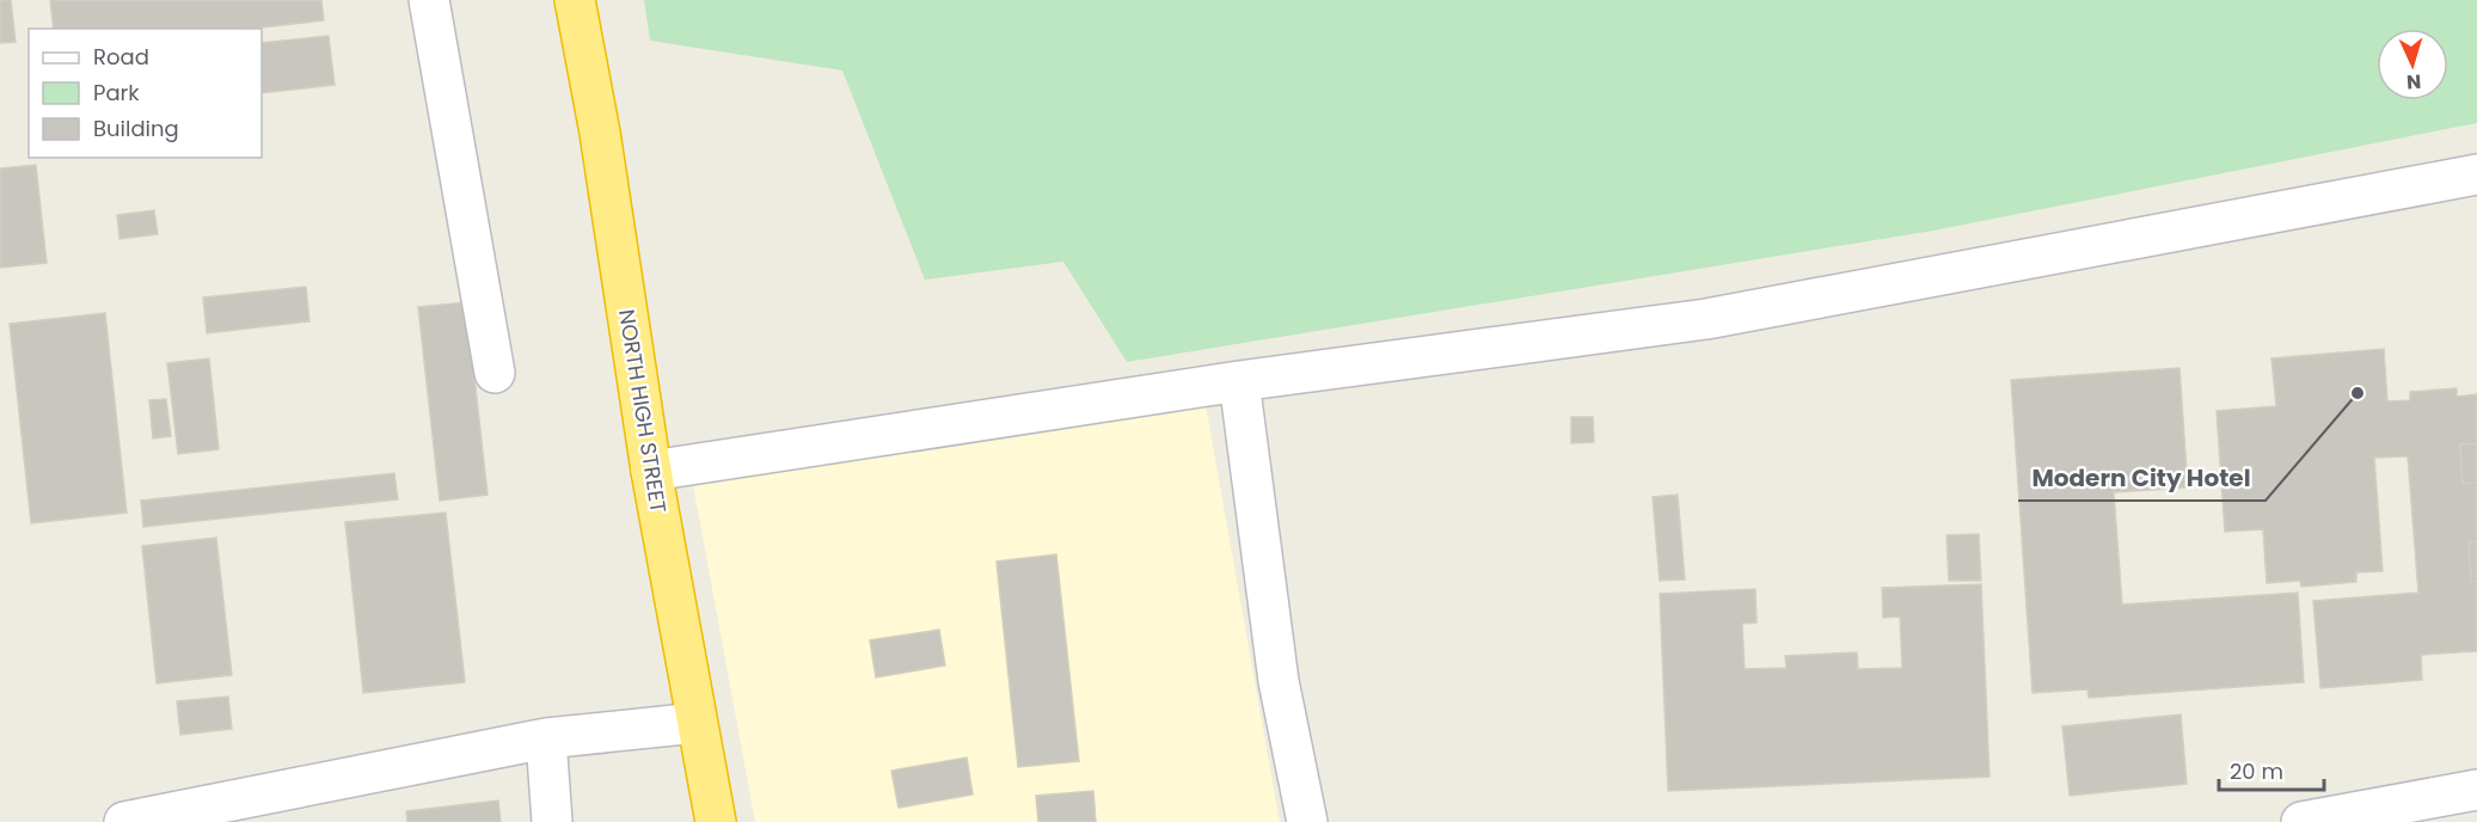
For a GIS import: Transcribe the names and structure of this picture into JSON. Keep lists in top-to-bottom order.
{
  "streets": {
    "highway": ["NORTH HIGH STREET"]
  },
  "places": ["Modern City Hotel"],
  "legend": ["Road", "Park", "Building"],
  "scale_bar": "20 m",
  "north": "bottom"
}
